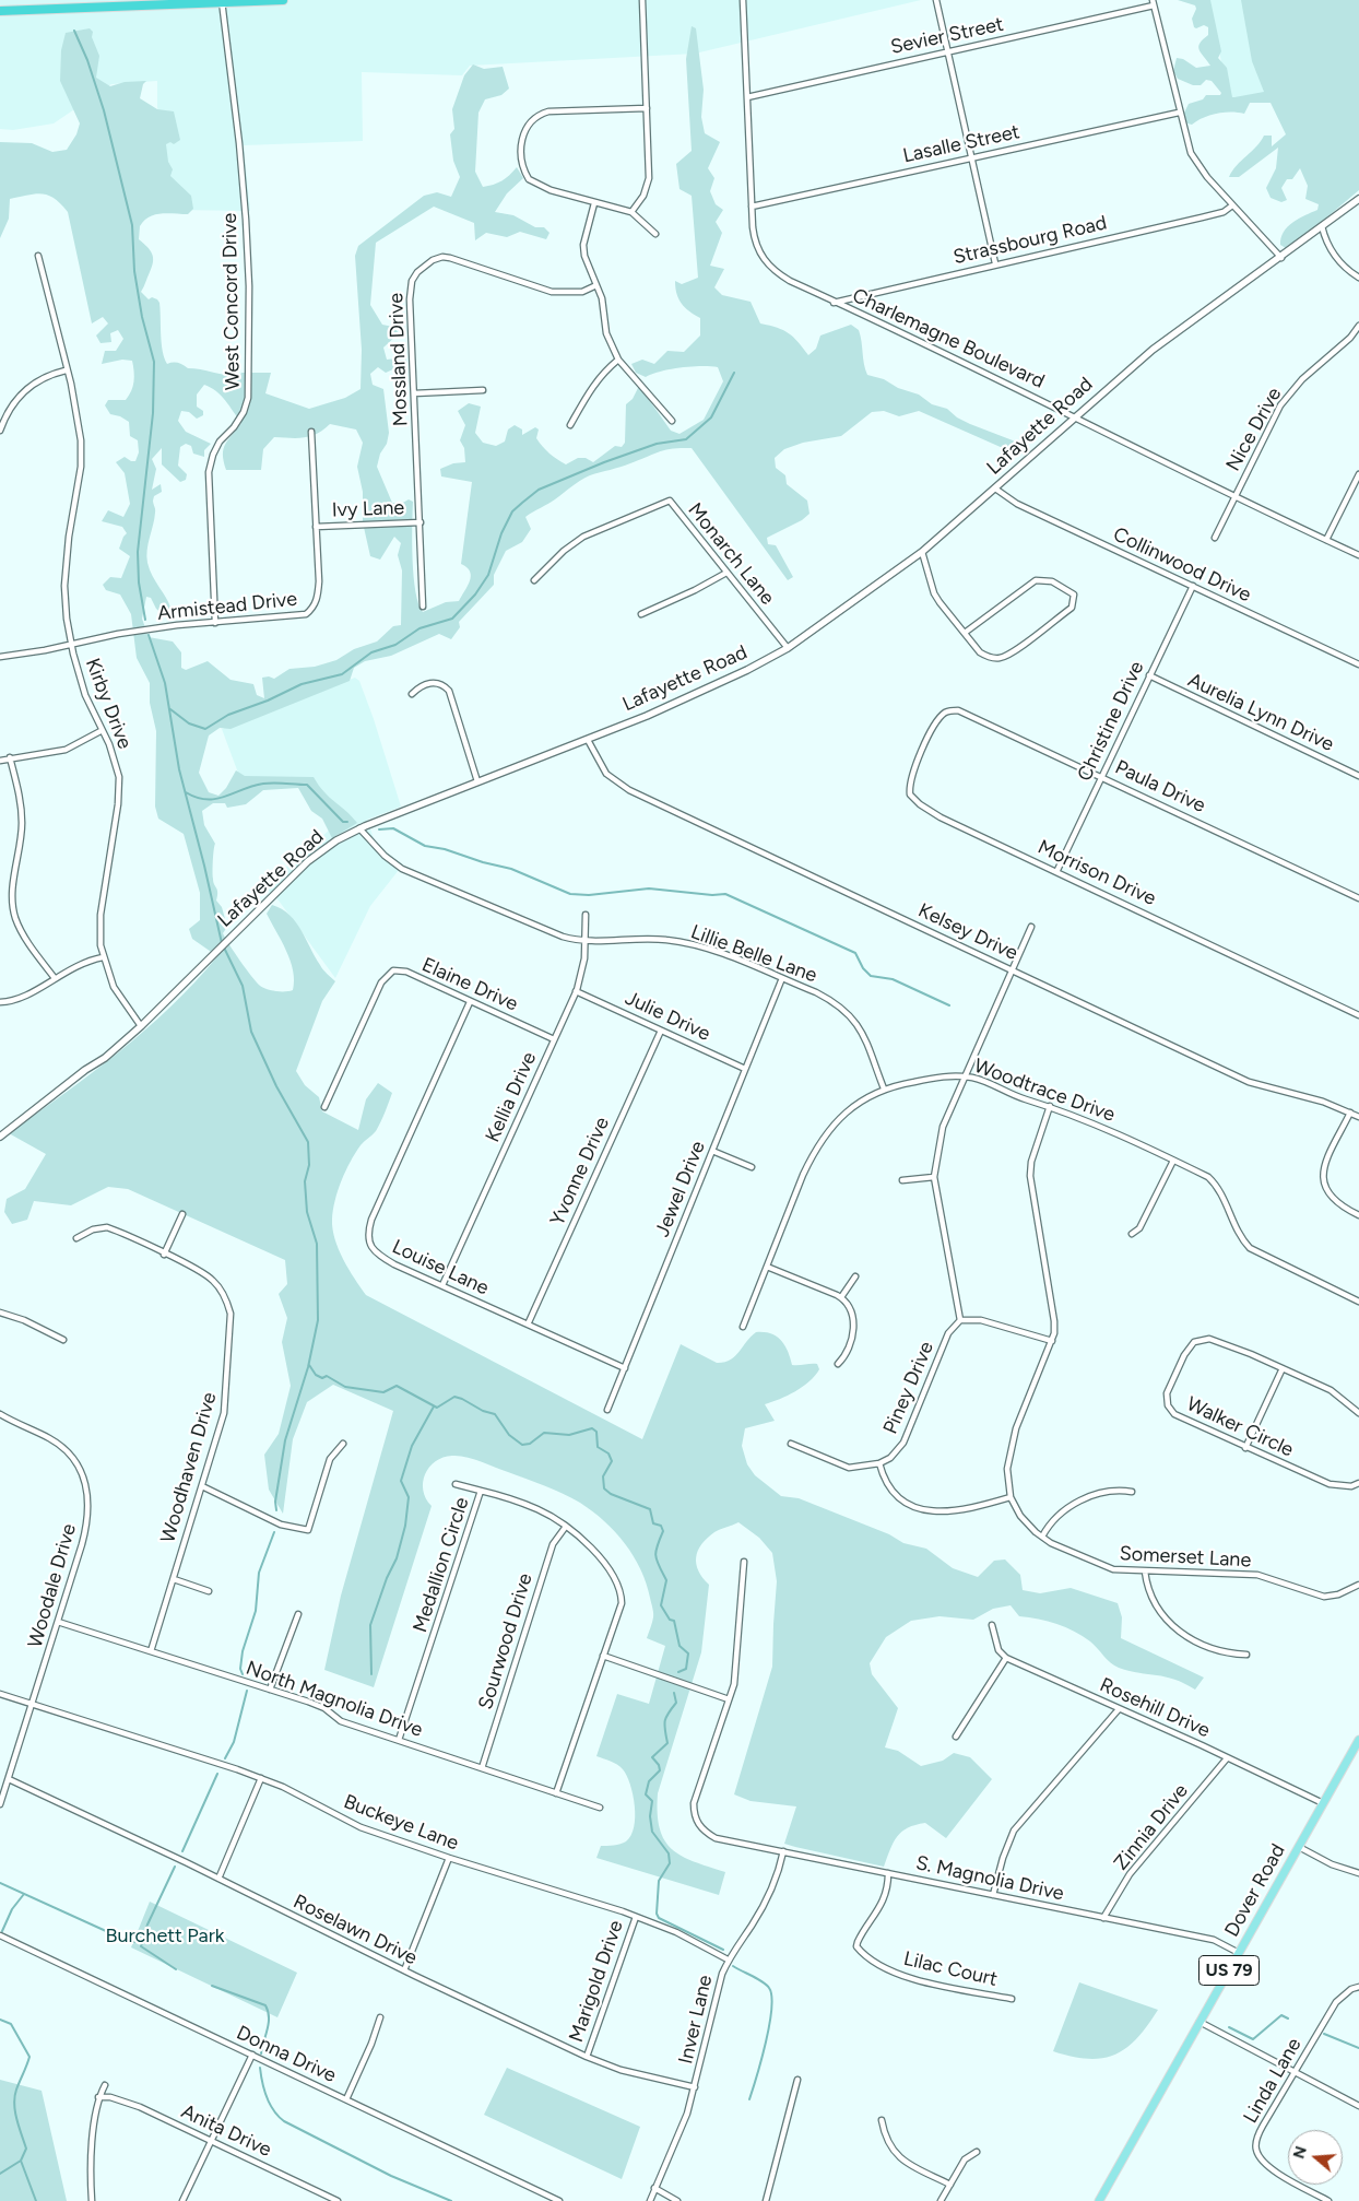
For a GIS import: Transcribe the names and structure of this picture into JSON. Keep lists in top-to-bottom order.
{
  "streets": {
    "main road": ["Lafayette Road", "Dover Road", "US 79"],
    "street": [
      "Sevier Street",
      "Lasalle Street",
      "Strassbourg Road",
      "West Concord Drive",
      "Charlemagne Boulevard",
      "Mossland Drive",
      "Nice Drive",
      "Ivy Lane",
      "Monarch Lane",
      "Collinwood Drive",
      "Armistead Drive",
      "Kirby Drive",
      "Aurelia Lynn Drive",
      "Christine Drive",
      "Paula Drive",
      "Morrison Drive",
      "Kelsey Drive",
      "Lillie Belle Lane",
      "Elaine Drive",
      "Julie Drive",
      "Woodtrace Drive",
      "Kellia Drive",
      "Yvonne Drive",
      "Jewel Drive",
      "Louise Lane",
      "Piney Drive",
      "Walker Circle",
      "Woodhaven Drive",
      "Somerset Lane",
      "Medallion Circle",
      "Woodale Drive",
      "Sourwood Drive",
      "North Magnolia Drive",
      "Rosehill Drive",
      "Buckeye Lane",
      "Zinnia Drive",
      "S. Magnolia Drive",
      "Roselawn Drive",
      "Lilac Court",
      "Marigold Drive",
      "Inver Lane",
      "Donna Drive",
      "Linda Lane",
      "Anita Drive"
    ]
  },
  "crossings": [
    ["Sevier Street", "Charlemagne Boulevard"],
    ["Lasalle Street", "Charlemagne Boulevard"],
    ["Strassbourg Road", "Charlemagne Boulevard"],
    ["West Concord Drive", "Armistead Drive"],
    ["Charlemagne Boulevard", "Lafayette Road"],
    ["Charlemagne Boulevard", "Nice Drive"],
    ["Mossland Drive", "Ivy Lane"],
    ["Lafayette Road", "Monarch Lane"],
    ["Lafayette Road", "Collinwood Drive"],
    ["Lafayette Road", "Kirby Drive"],
    ["Lafayette Road", "Kelsey Drive"],
    ["Lafayette Road", "Lillie Belle Lane"],
    ["Ivy Lane", "Armistead Drive"],
    ["Collinwood Drive", "Christine Drive"],
    ["Armistead Drive", "Kirby Drive"],
    ["Aurelia Lynn Drive", "Christine Drive"],
    ["Christine Drive", "Paula Drive"],
    ["Christine Drive", "Morrison Drive"],
    ["Paula Drive", "Morrison Drive"],
    ["Lillie Belle Lane", "Woodtrace Drive"],
    ["Lillie Belle Lane", "Kellia Drive"],
    ["Lillie Belle Lane", "Jewel Drive"],
    ["Elaine Drive", "Kellia Drive"],
    ["Elaine Drive", "Louise Lane"],
    ["Julie Drive", "Kellia Drive"],
    ["Julie Drive", "Yvonne Drive"],
    ["Julie Drive", "Jewel Drive"],
    ["Woodtrace Drive", "Somerset Lane"],
    ["Kellia Drive", "Louise Lane"],
    ["Yvonne Drive", "Louise Lane"],
    ["Jewel Drive", "Louise Lane"],
    ["Woodhaven Drive", "North Magnolia Drive"],
    ["Medallion Circle", "Sourwood Drive"],
    ["Medallion Circle", "North Magnolia Drive"],
    ["Woodale Drive", "North Magnolia Drive"],
    ["Woodale Drive", "Buckeye Lane"],
    ["Woodale Drive", "Roselawn Drive"],
    ["Sourwood Drive", "North Magnolia Drive"],
    ["Rosehill Drive", "Zinnia Drive"],
    ["Rosehill Drive", "Dover Road"],
    ["Buckeye Lane", "Marigold Drive"],
    ["Buckeye Lane", "Inver Lane"],
    ["Zinnia Drive", "S. Magnolia Drive"],
    ["S. Magnolia Drive", "Dover Road"],
    ["S. Magnolia Drive", "Lilac Court"],
    ["S. Magnolia Drive", "Inver Lane"],
    ["Roselawn Drive", "Marigold Drive"],
    ["Roselawn Drive", "Inver Lane"]
  ],
  "parks": ["Burchett Park"],
  "north": "left"
}
